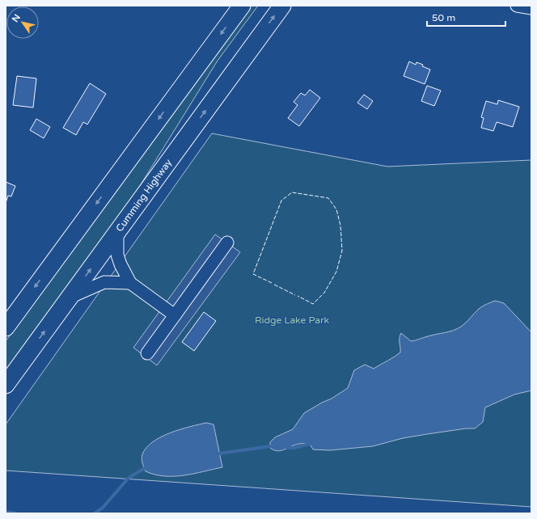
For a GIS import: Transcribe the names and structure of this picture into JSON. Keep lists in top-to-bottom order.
{
  "streets": {
    "highway": ["Cumming Highway"]
  },
  "parks": ["Ridge Lake Park"],
  "scale_bar": "50 m",
  "north": "top left"
}
